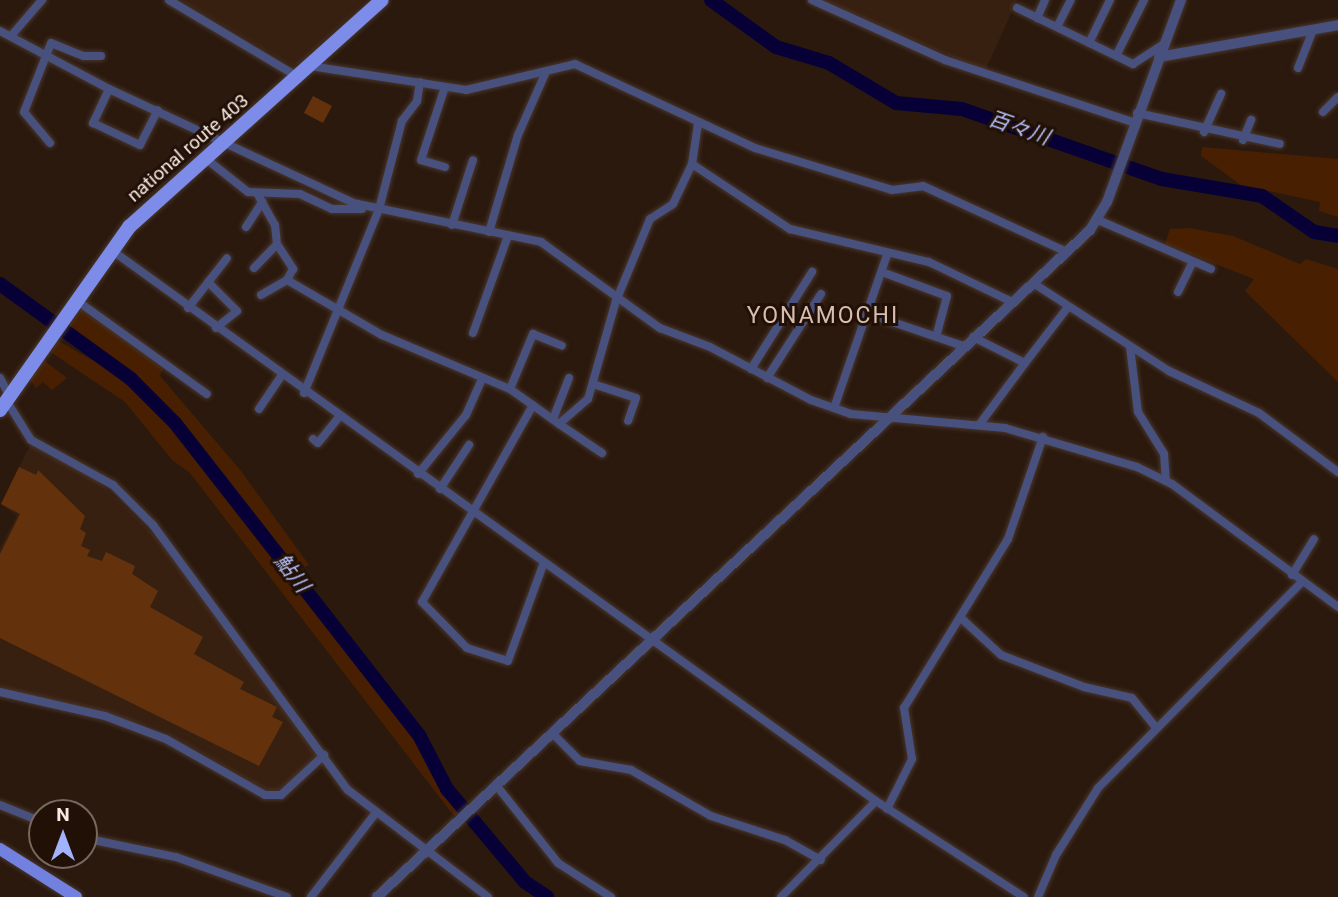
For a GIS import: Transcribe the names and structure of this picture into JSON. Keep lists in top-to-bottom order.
{
  "streets": {
    "highway": ["national route 403"]
  },
  "districts": ["YONAMOCHI"],
  "water": ["百々川", "鮎川"],
  "north": "top"
}
